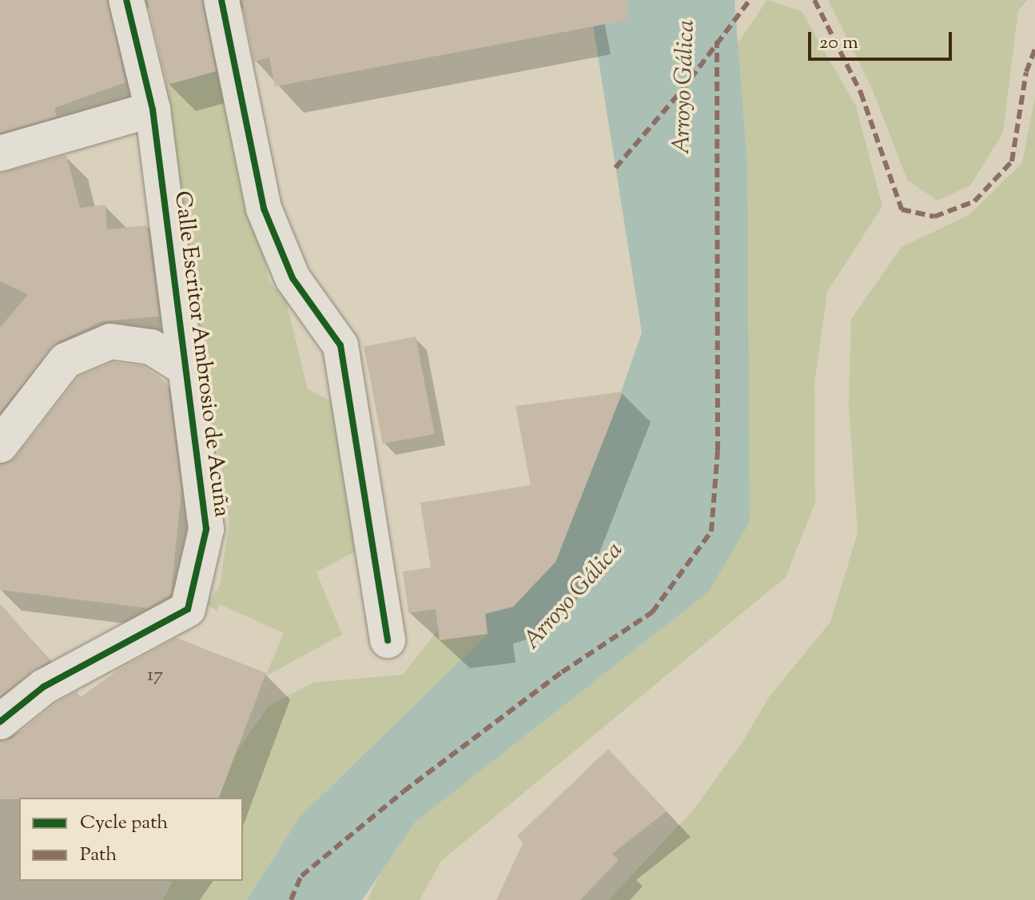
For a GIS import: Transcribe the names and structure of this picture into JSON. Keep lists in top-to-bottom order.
{
  "streets": {
    "street": ["Calle Escritor Ambrosio de Acuña"]
  },
  "water": ["Arroyo Gálica"],
  "house_numbers": ["17"],
  "legend": ["Cycle path", "Path"],
  "scale_bar": "20 m"
}
